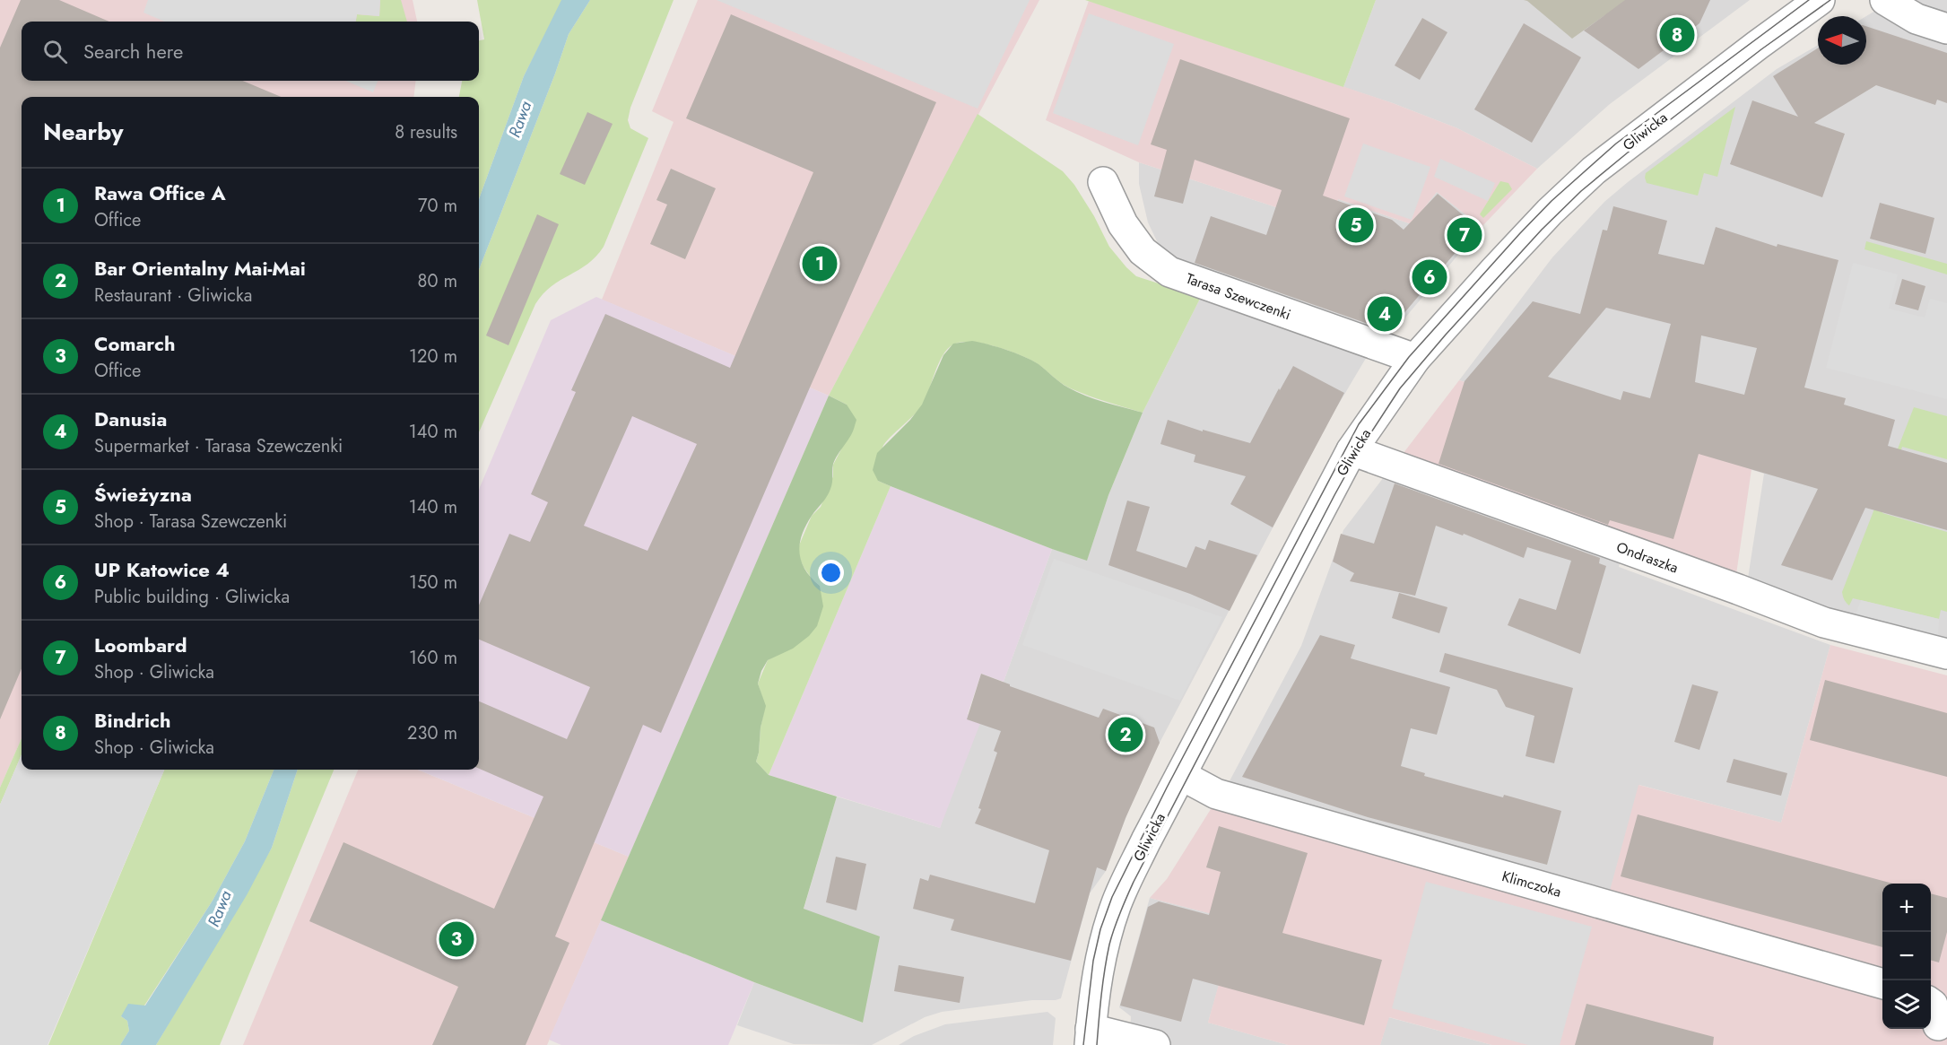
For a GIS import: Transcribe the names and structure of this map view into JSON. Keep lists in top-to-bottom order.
{
  "streets": {
    "street": [
      "Gliwicka",
      "Tarasa Szewczenki",
      "Ondraszka",
      "Klimczoka"
    ]
  },
  "crossings": [
    ["Gliwicka", "Tarasa Szewczenki"],
    ["Gliwicka", "Ondraszka"],
    ["Gliwicka", "Klimczoka"]
  ],
  "water": ["Rawa"],
  "north": "left",
  "page": {
    "pins": [
      "8",
      "5",
      "7",
      "1",
      "6",
      "4",
      "2",
      "3"
    ],
    "search": "Search here",
    "heading": ["Nearby", "8 results"],
    "list": [
      {
        "mark": "1",
        "name": "Rawa Office A",
        "note": "Office",
        "value": "70 m"
      },
      {
        "mark": "2",
        "name": "Bar Orientalny Mai-Mai",
        "note": "Restaurant · Gliwicka",
        "value": "80 m"
      },
      {
        "mark": "3",
        "name": "Comarch",
        "note": "Office",
        "value": "120 m"
      },
      {
        "mark": "4",
        "name": "Danusia",
        "note": "Supermarket · Tarasa Szewczenki",
        "value": "140 m"
      },
      {
        "mark": "5",
        "name": "Świeżyzna",
        "note": "Shop · Tarasa Szewczenki",
        "value": "140 m"
      },
      {
        "mark": "6",
        "name": "UP Katowice 4",
        "note": "Public building · Gliwicka",
        "value": "150 m"
      },
      {
        "mark": "7",
        "name": "Loombard",
        "note": "Shop · Gliwicka",
        "value": "160 m"
      },
      {
        "mark": "8",
        "name": "Bindrich",
        "note": "Shop · Gliwicka",
        "value": "230 m"
      }
    ],
    "map_buttons": ["+", "−"]
  }
}
